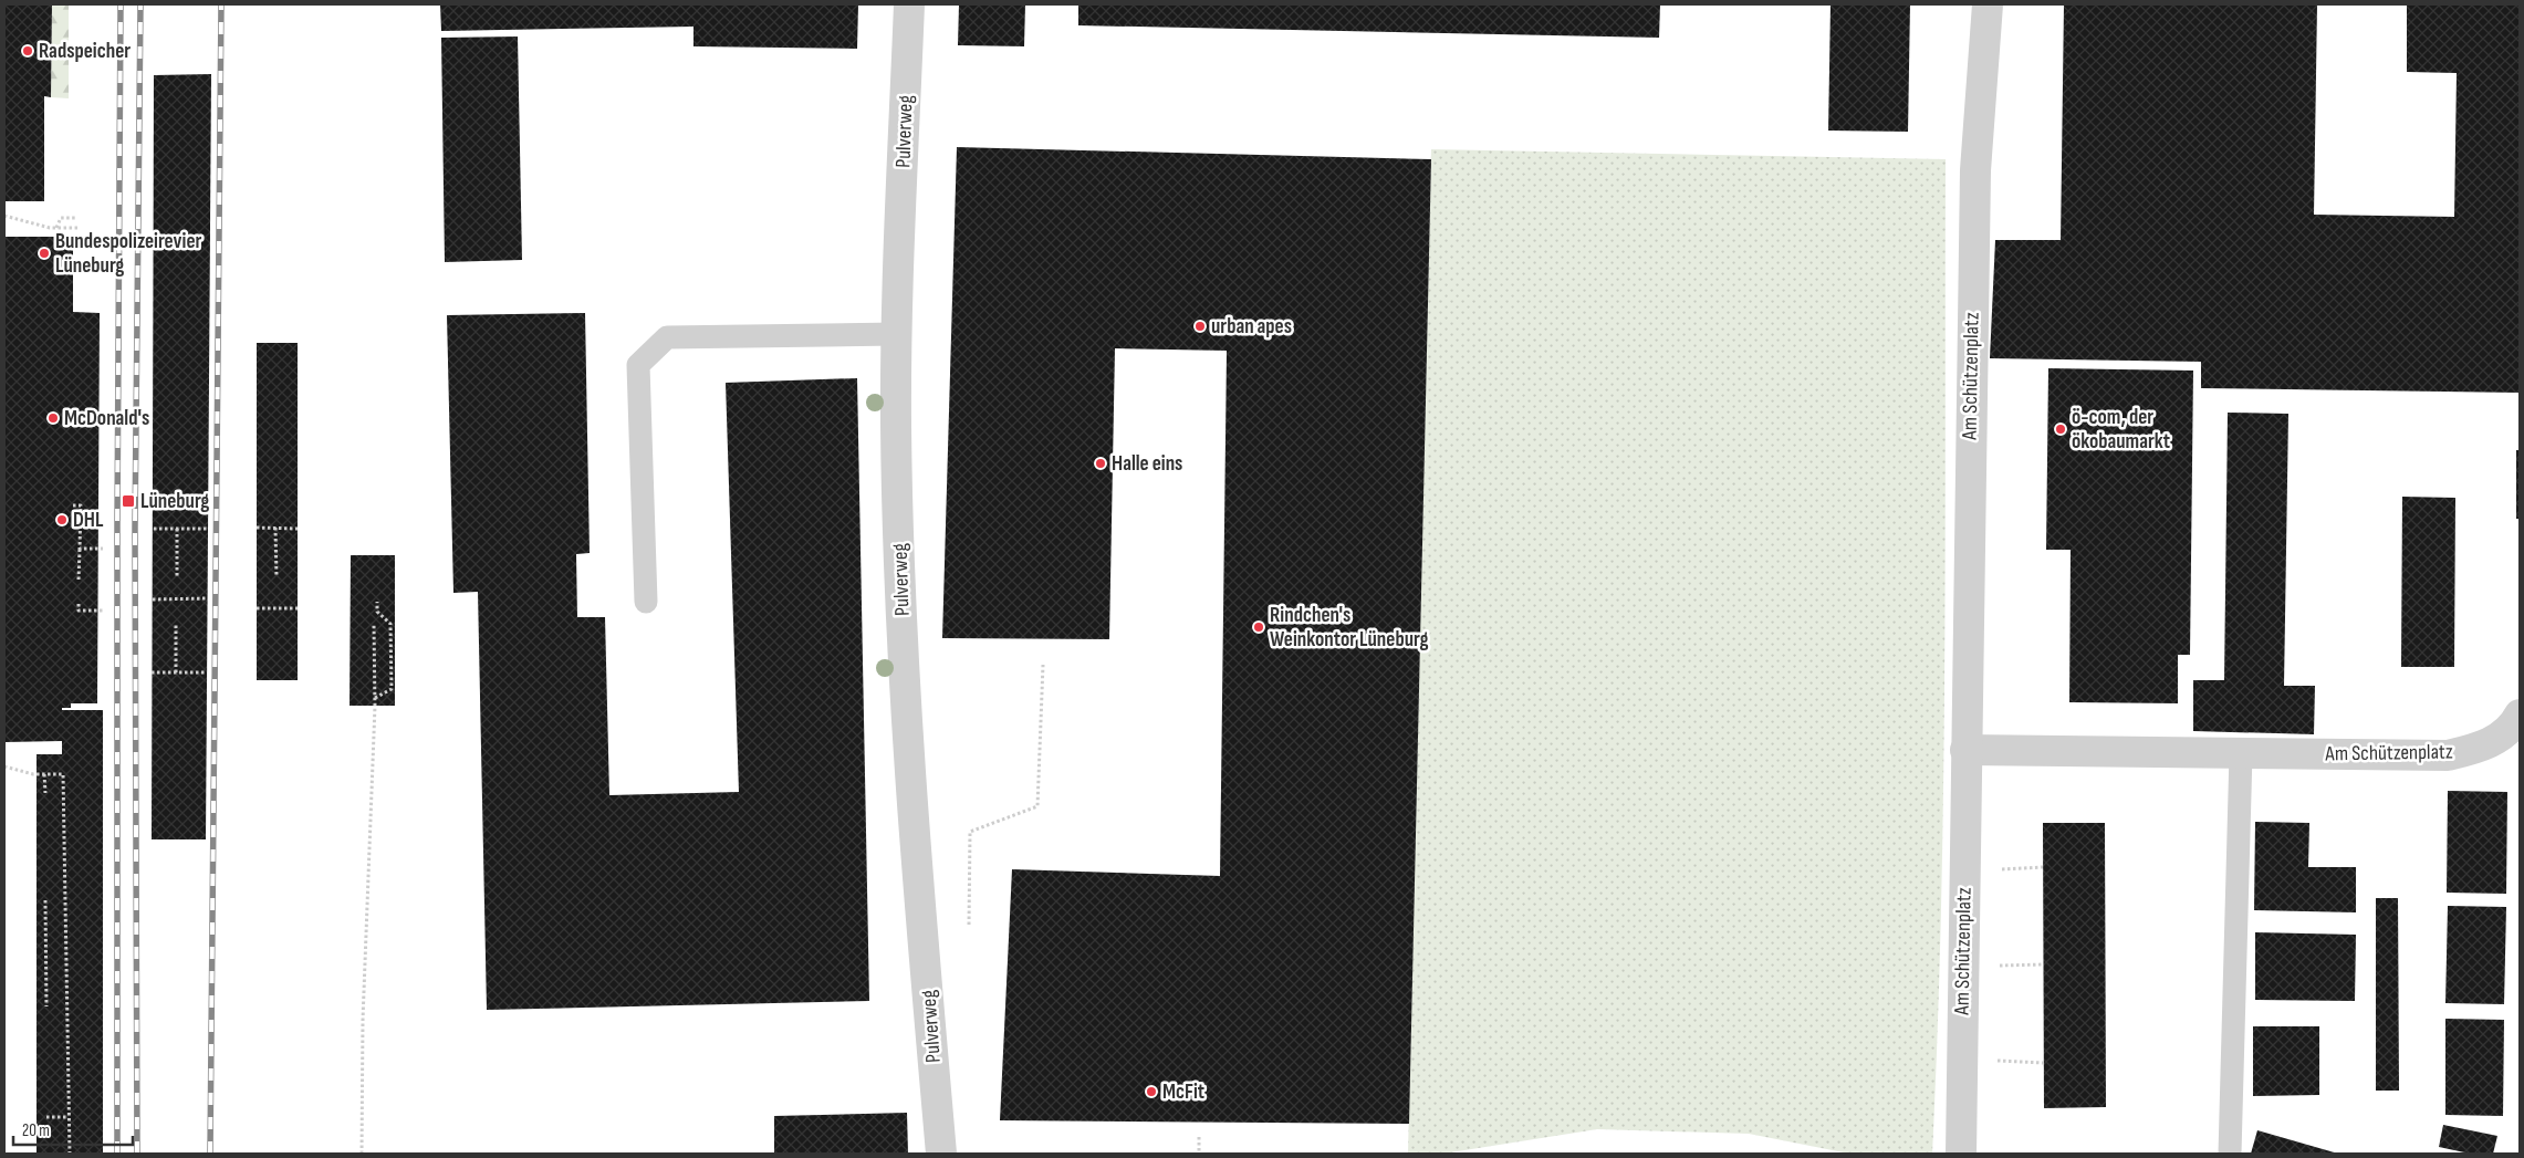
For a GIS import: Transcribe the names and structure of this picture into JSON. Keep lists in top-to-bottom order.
{
  "streets": {
    "street": ["Pulverweg", "Am Schützenplatz"]
  },
  "places": {
    "other": [
      "Radspeicher",
      "Bundespolizeirevier Lüneburg",
      "urban apes",
      "McDonald's",
      "ö-com, der ökobaumarkt",
      "Halle eins",
      "DHL",
      "Rindchen's Weinkontor Lüneburg",
      "McFit"
    ],
    "transit": ["Lüneburg"]
  },
  "scale_bar": "20 m"
}
